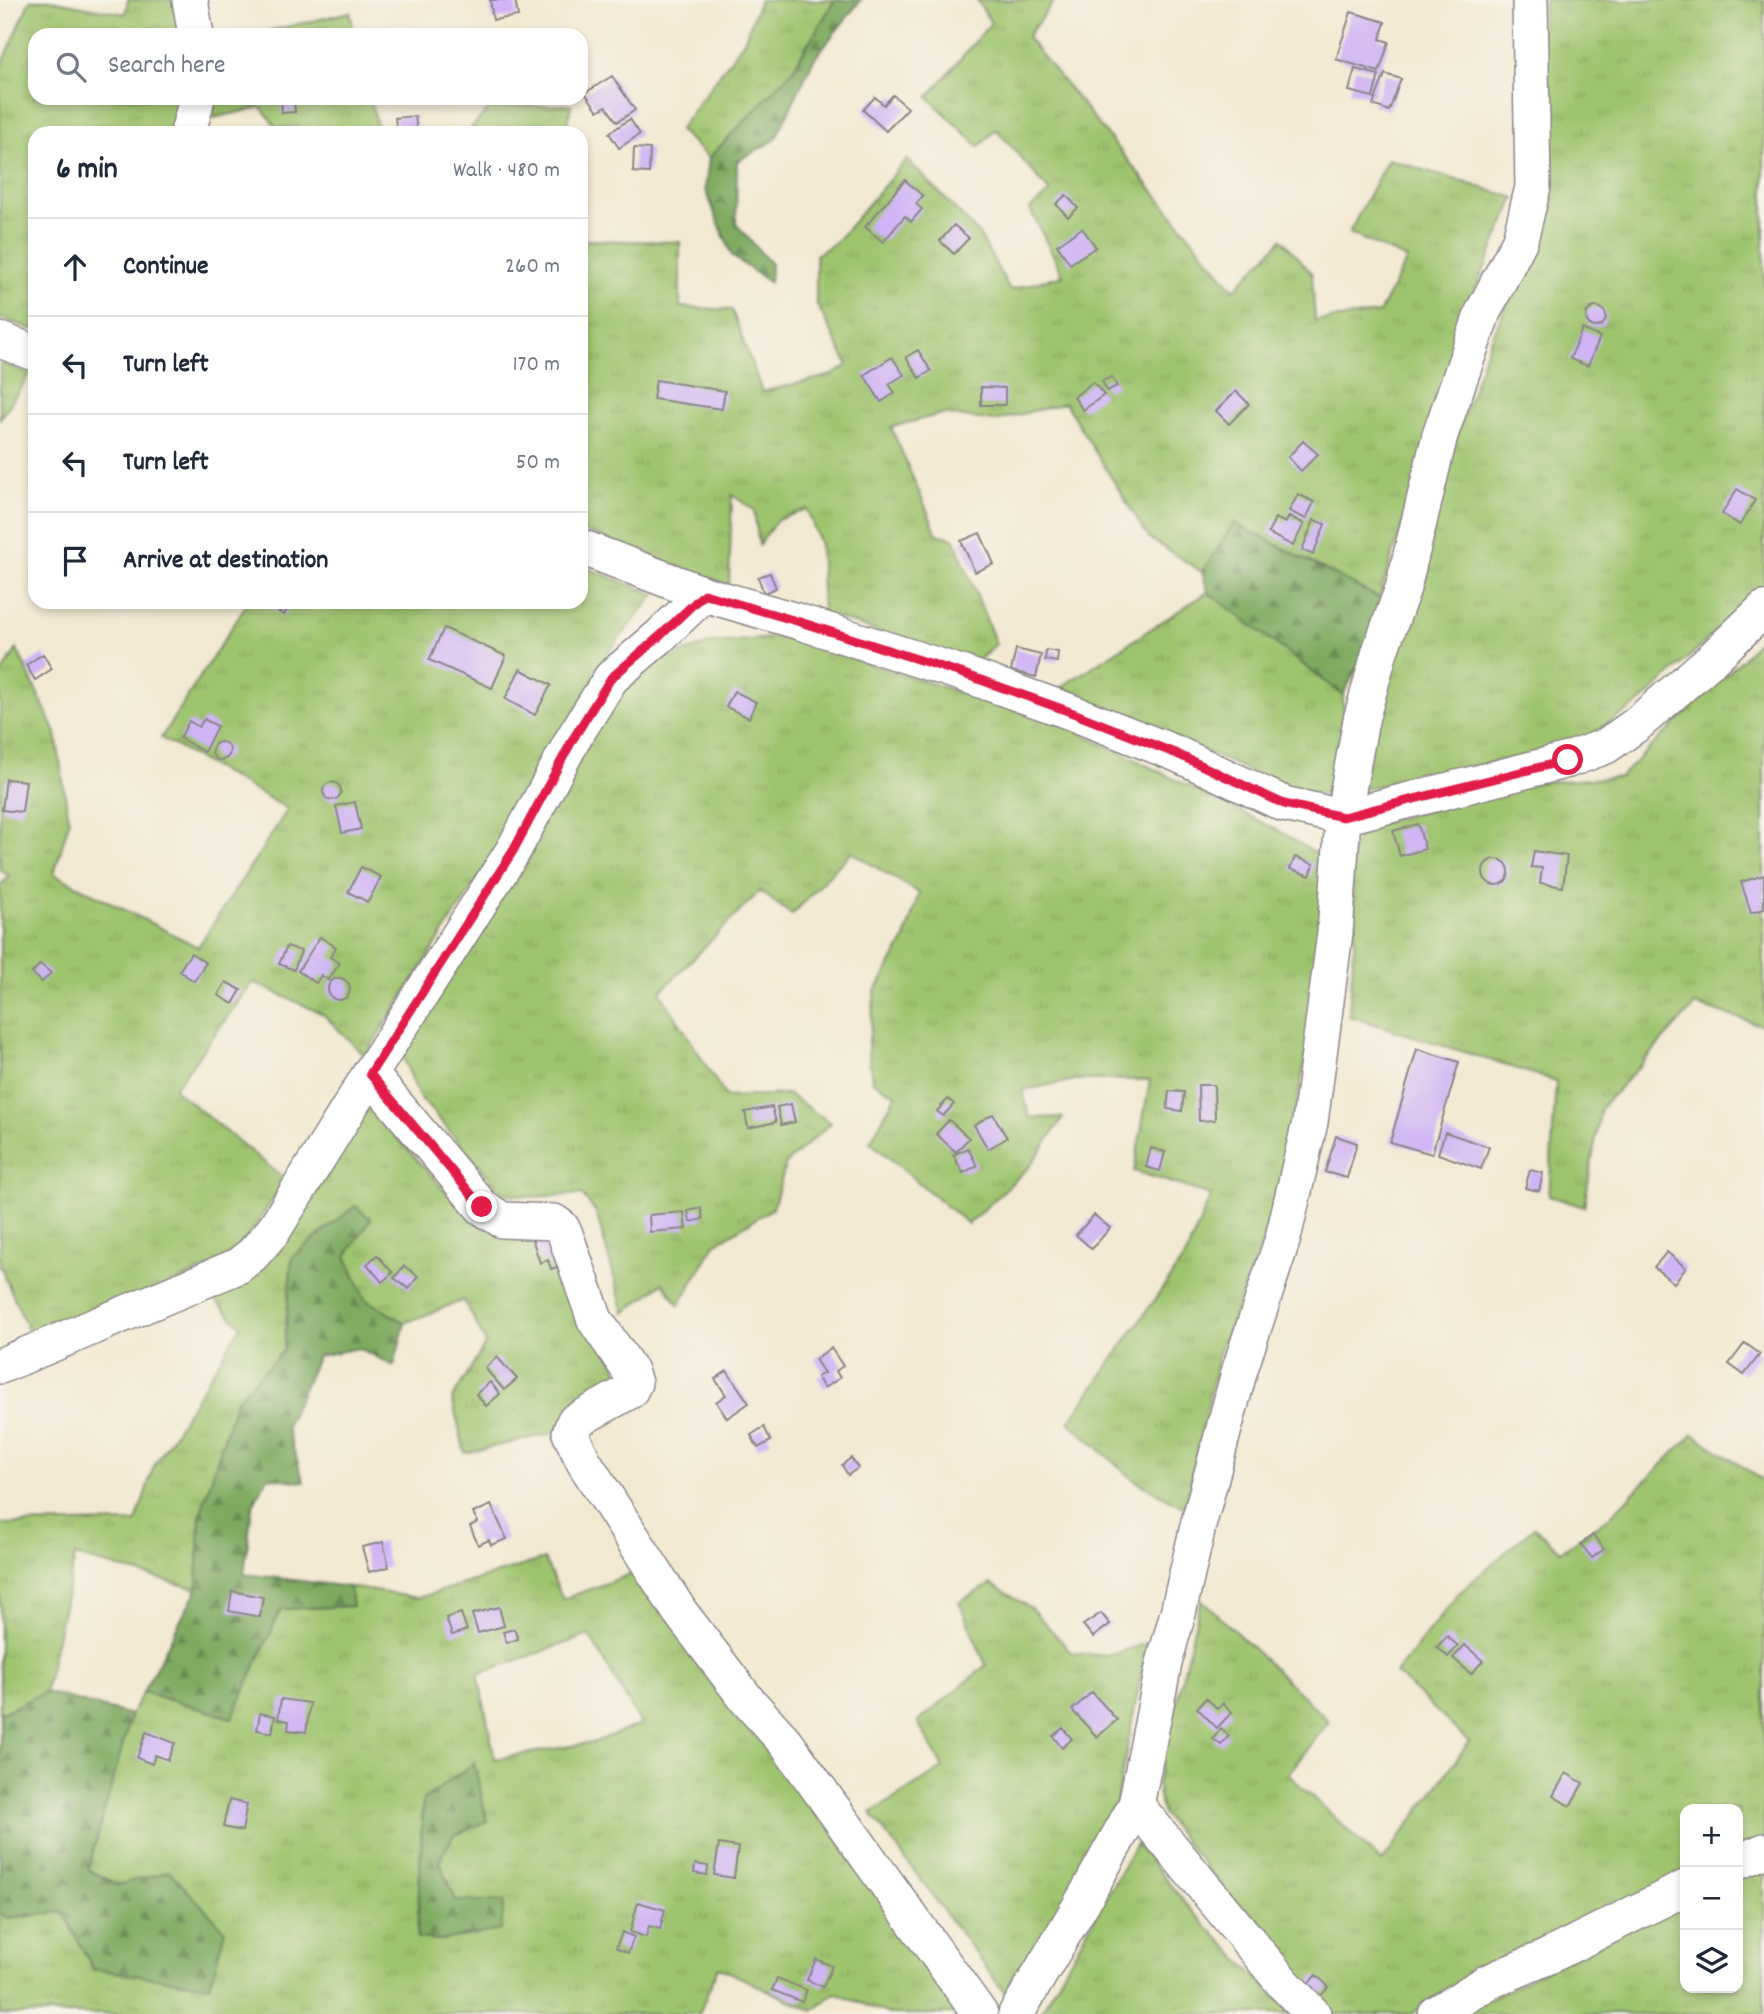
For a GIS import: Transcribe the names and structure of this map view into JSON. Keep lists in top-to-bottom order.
{
  "page": {
    "search": "Search here",
    "heading": ["6 min", "Walk · 480 m"],
    "list": [
      ["Continue", "260 m"],
      ["Turn left", "170 m"],
      ["Turn left", "50 m"],
      "Arrive at destination"
    ],
    "map_buttons": ["+", "−"]
  }
}
